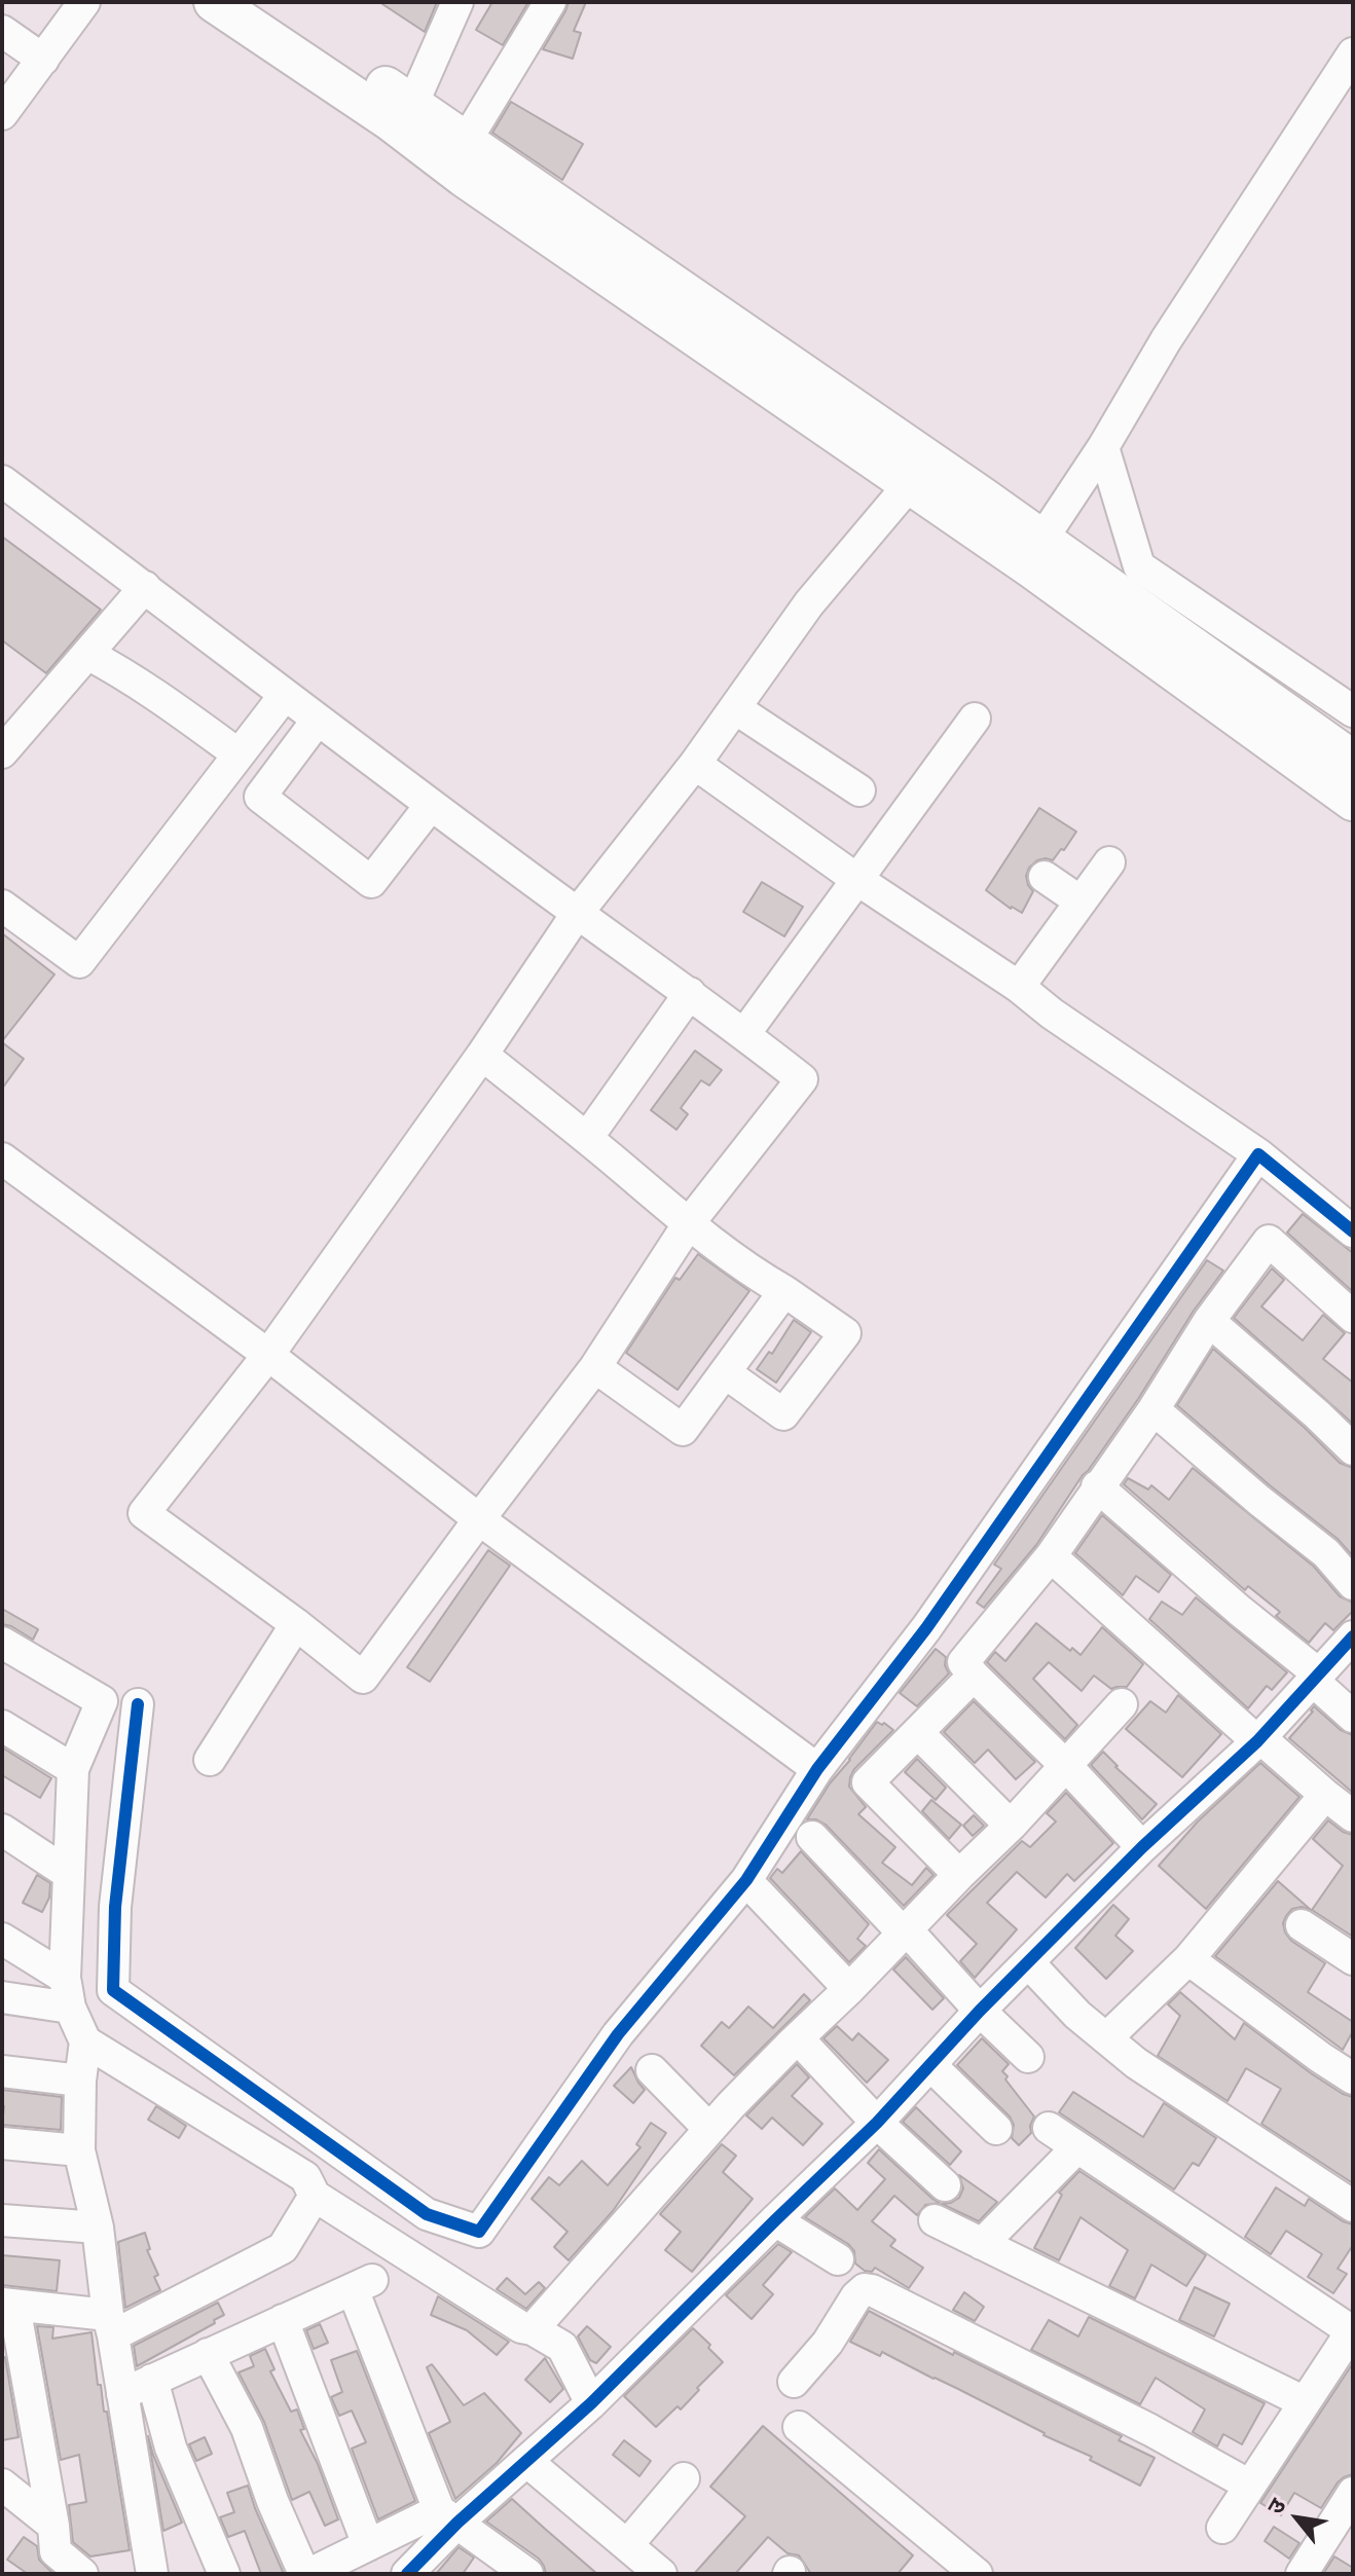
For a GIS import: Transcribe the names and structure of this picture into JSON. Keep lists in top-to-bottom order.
{
  "north": "top left"
}
